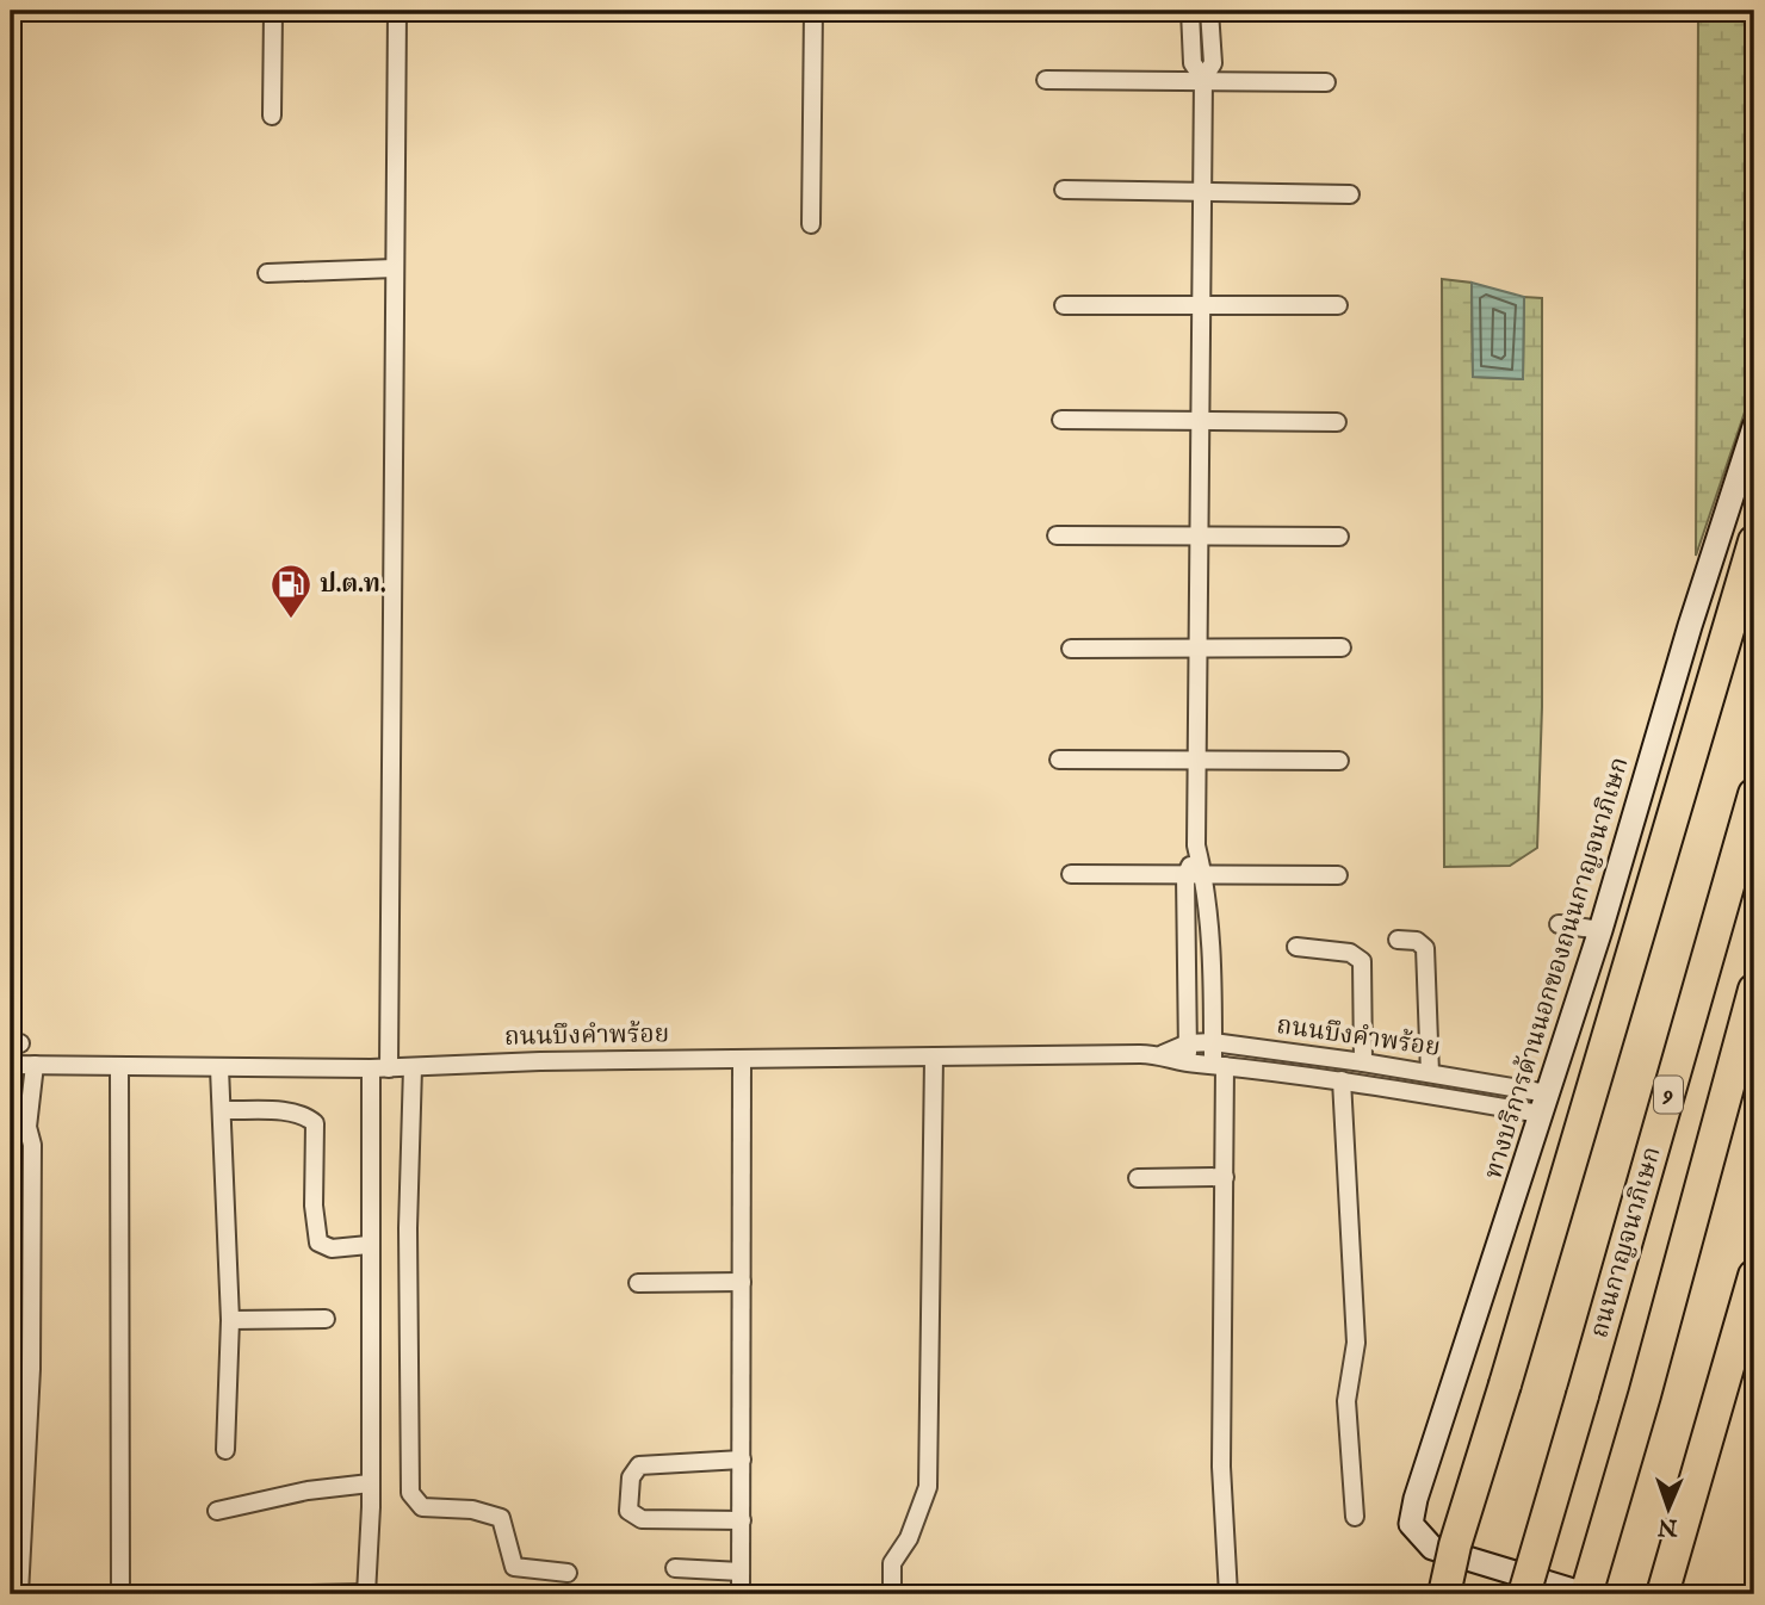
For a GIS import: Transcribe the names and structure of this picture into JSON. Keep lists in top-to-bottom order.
{
  "streets": {
    "highway": ["9", "ถนนกาญจนาภิเษก"],
    "main road": ["ทางบริการด้านนอกของถนนกาญจนาภิเษก"],
    "street": ["ถนนบึงคำพร้อย"]
  },
  "crossings": [
    ["ทางบริการด้านนอกของถนนกาญจนาภิเษก", "ถนนบึงคำพร้อย"],
    ["ทางบริการด้านนอกของถนนกาญจนาภิเษก", "9"]
  ],
  "places": {
    "fuel station": ["ป.ต.ท."]
  },
  "north": "bottom"
}
